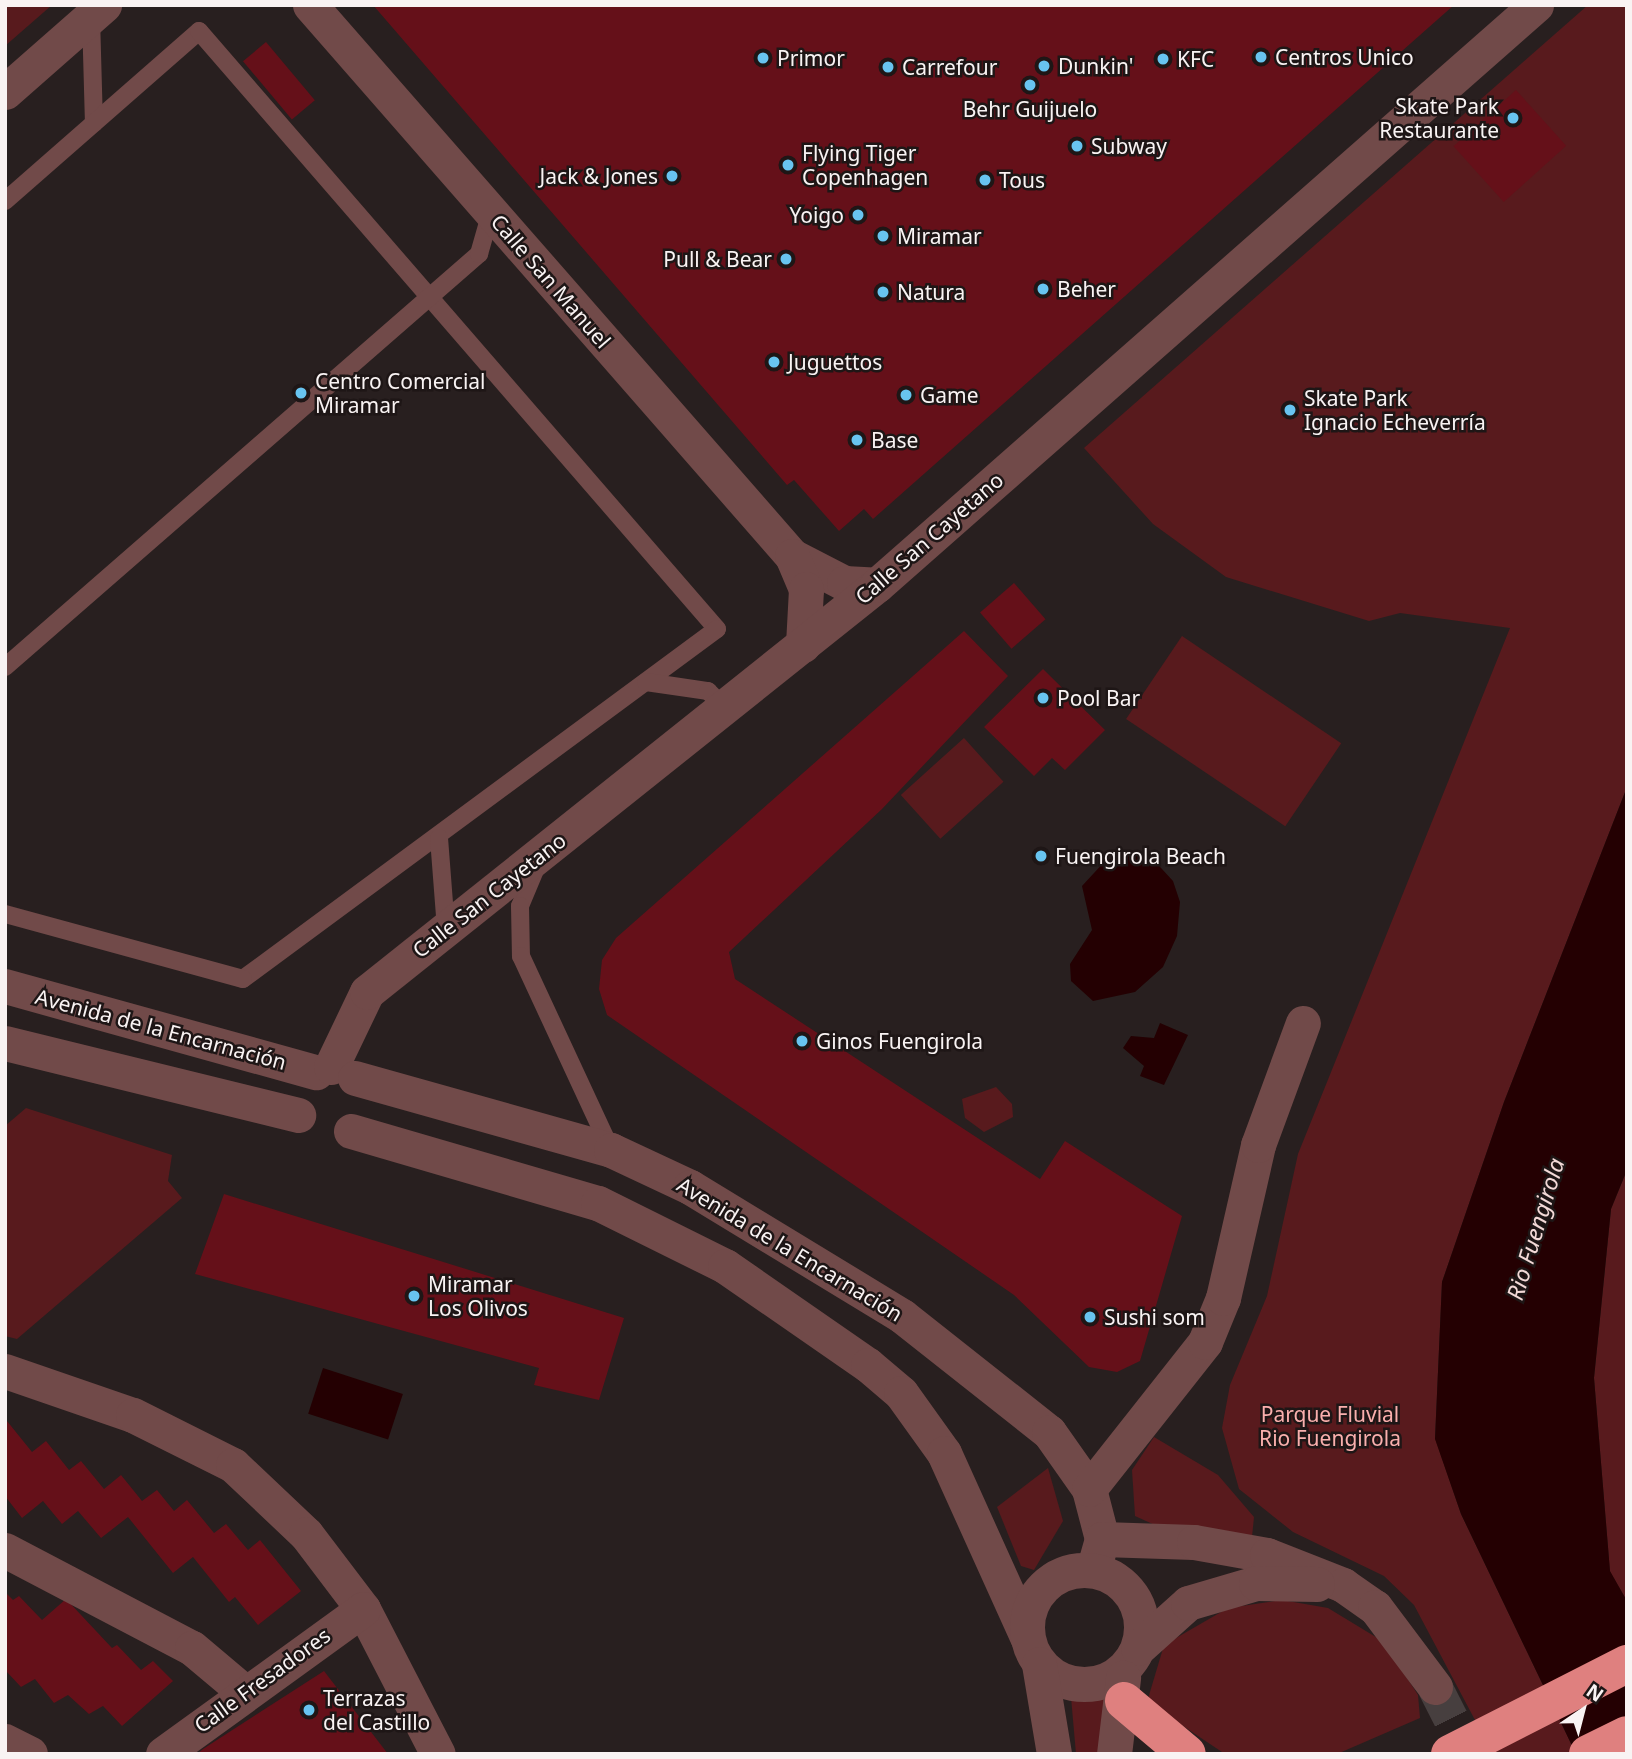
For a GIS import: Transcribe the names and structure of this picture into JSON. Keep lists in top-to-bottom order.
{
  "streets": {
    "street": [
      "Calle San Manuel",
      "Calle San Cayetano",
      "Avenida de la Encarnación",
      "Calle Fresadores"
    ]
  },
  "crossings": [
    ["Calle San Manuel", "Calle San Cayetano"],
    ["Calle San Cayetano", "Avenida de la Encarnación"]
  ],
  "water": ["Rio Fuengirola"],
  "parks": ["Parque Fluvial Rio Fuengirola"],
  "places": [
    "Centros Unico",
    "Primor",
    "KFC",
    "Dunkin'",
    "Carrefour",
    "Behr Guijuelo",
    "Skate Park Restaurante",
    "Subway",
    "Flying Tiger Copenhagen",
    "Jack & Jones",
    "Tous",
    "Yoigo",
    "Miramar",
    "Pull & Bear",
    "Beher",
    "Natura",
    "Juguettos",
    "Centro Comercial Miramar",
    "Game",
    "Skate Park Ignacio Echeverría",
    "Base",
    "Pool Bar",
    "Fuengirola Beach",
    "Ginos Fuengirola",
    "Miramar Los Olivos",
    "Sushi som",
    "Terrazas del Castillo"
  ],
  "north": "top right"
}
